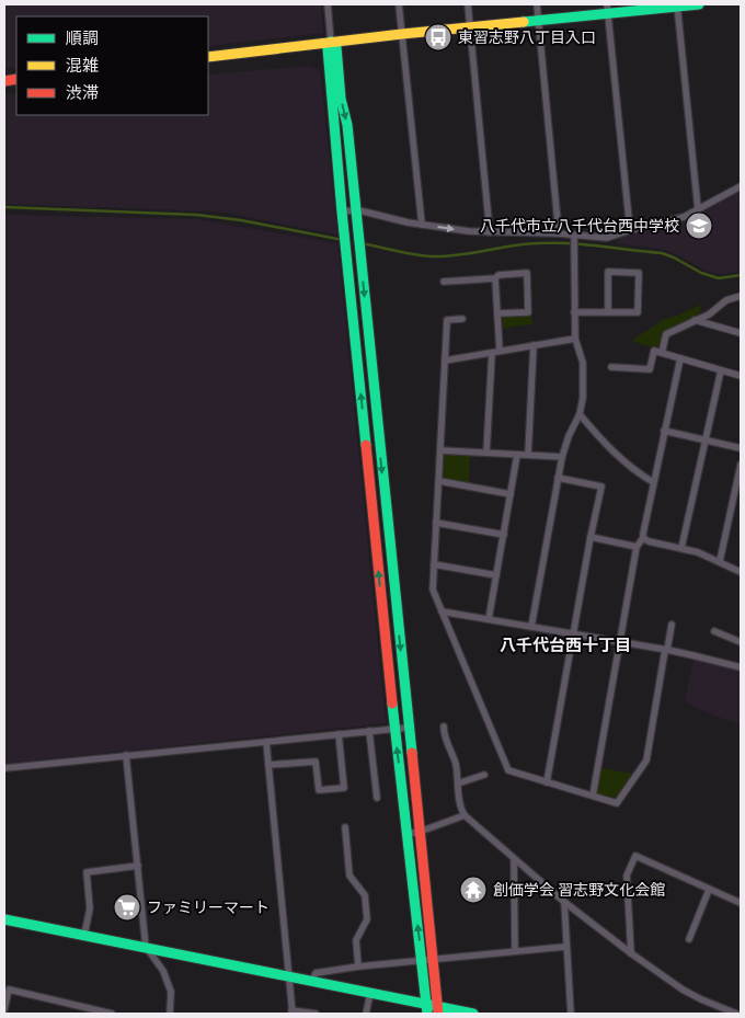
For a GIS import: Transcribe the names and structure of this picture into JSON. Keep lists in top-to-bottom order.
{
  "districts": ["八千代台西十丁目"],
  "places": {
    "bus stop": ["東習志野八丁目入口"],
    "school or university": ["八千代市立八千代台西中学校"],
    "temple": ["創価学会 習志野文化会館"],
    "supermarket": ["ファミリーマート"]
  },
  "legend": ["順調", "混雑", "渋滞"]
}
